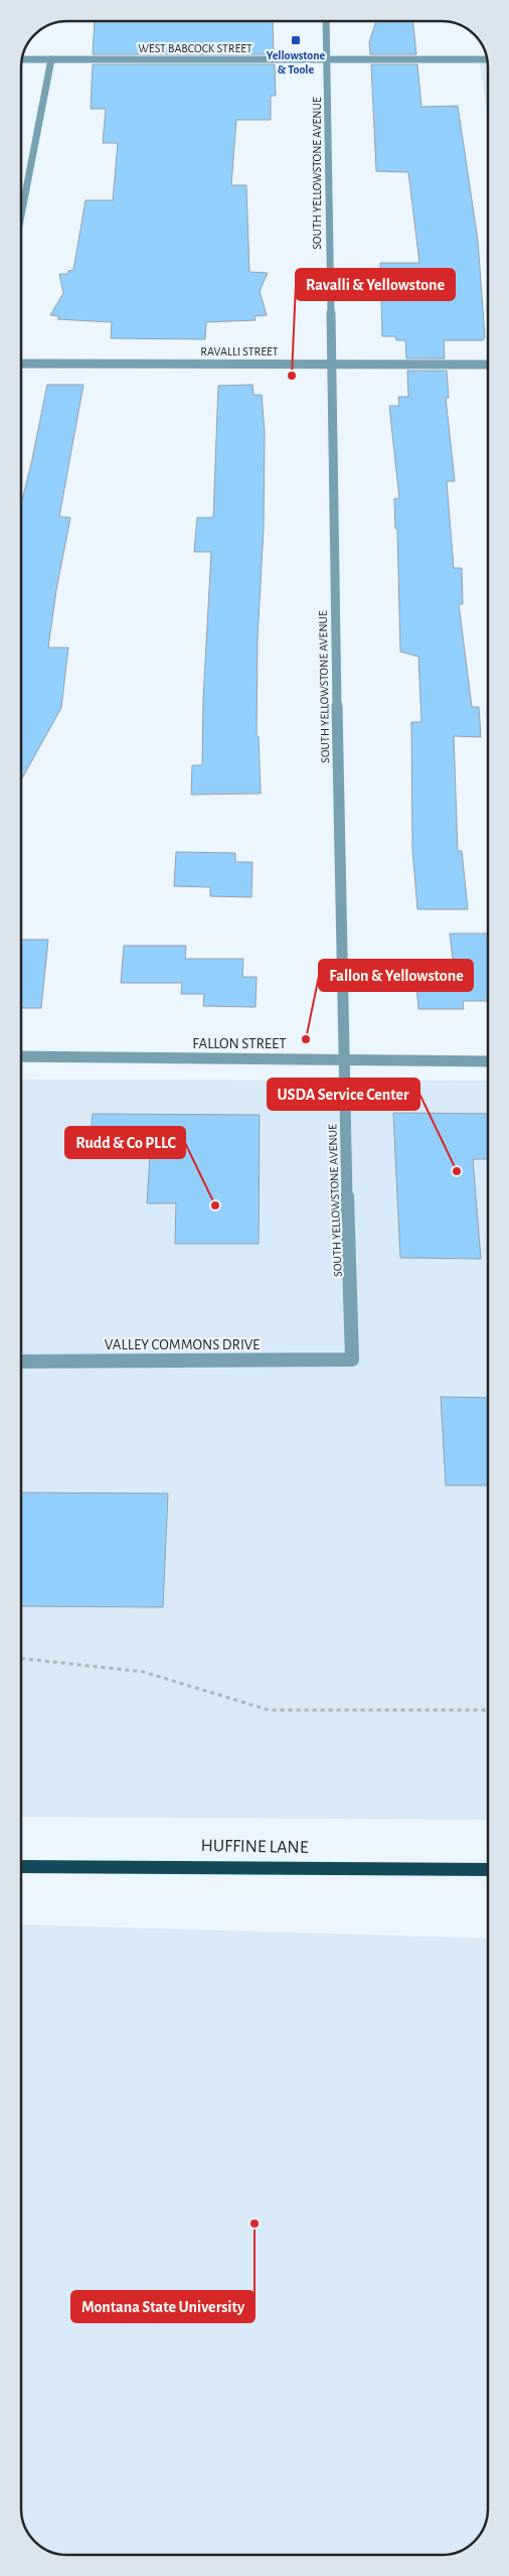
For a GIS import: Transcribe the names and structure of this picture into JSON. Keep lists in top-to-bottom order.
{
  "streets": {
    "highway": ["HUFFINE LANE"],
    "street": [
      "WEST BABCOCK STREET",
      "SOUTH YELLOWSTONE AVENUE",
      "RAVALLI STREET",
      "FALLON STREET",
      "VALLEY COMMONS DRIVE"
    ]
  },
  "crossings": [
    ["WEST BABCOCK STREET", "SOUTH YELLOWSTONE AVENUE"],
    ["SOUTH YELLOWSTONE AVENUE", "RAVALLI STREET"],
    ["SOUTH YELLOWSTONE AVENUE", "FALLON STREET"],
    ["SOUTH YELLOWSTONE AVENUE", "VALLEY COMMONS DRIVE"]
  ],
  "places": {
    "transit": ["Yellowstone & Toole"],
    "other": [
      "Ravalli & Yellowstone",
      "Fallon & Yellowstone",
      "USDA Service Center",
      "Rudd & Co PLLC",
      "Montana State University"
    ]
  }
}
